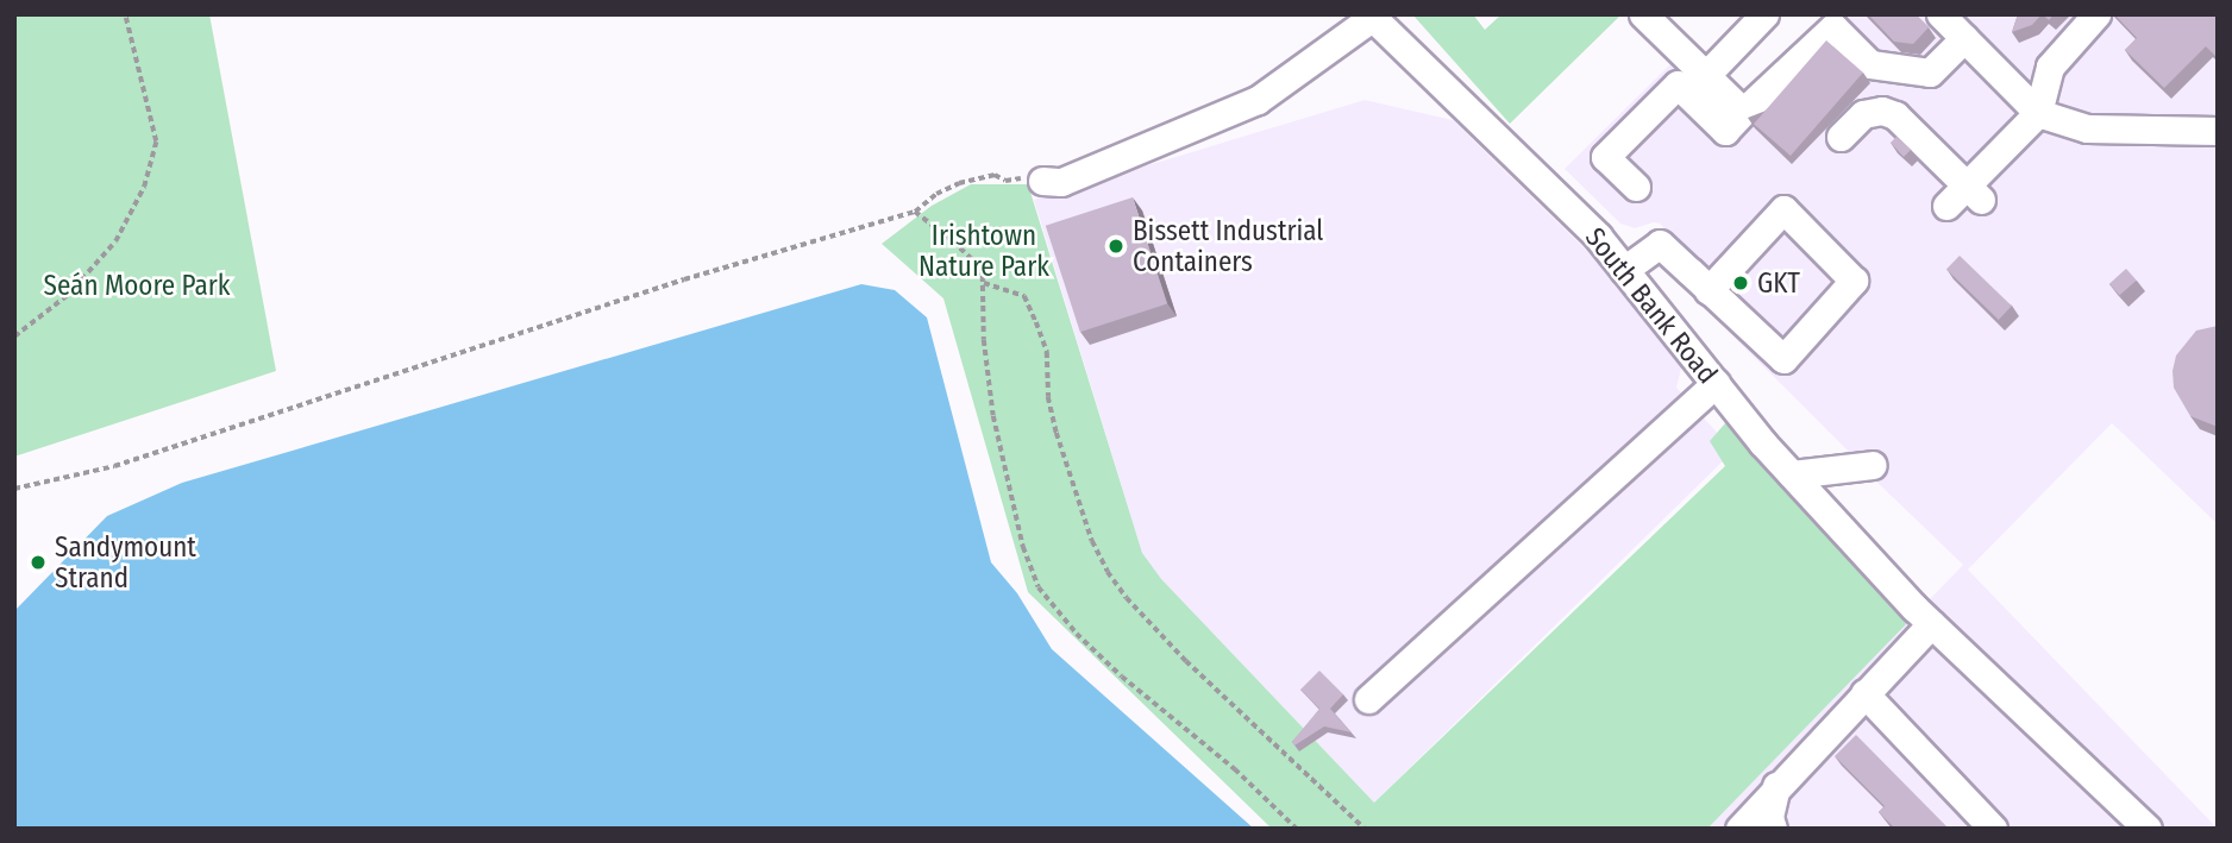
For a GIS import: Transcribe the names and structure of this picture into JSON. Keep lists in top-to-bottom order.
{
  "streets": {
    "street": ["South Bank Road"]
  },
  "parks": ["Irishtown Nature Park", "Seán Moore Park"],
  "places": ["Bissett Industrial Containers", "GKT", "Sandymount Strand"]
}
